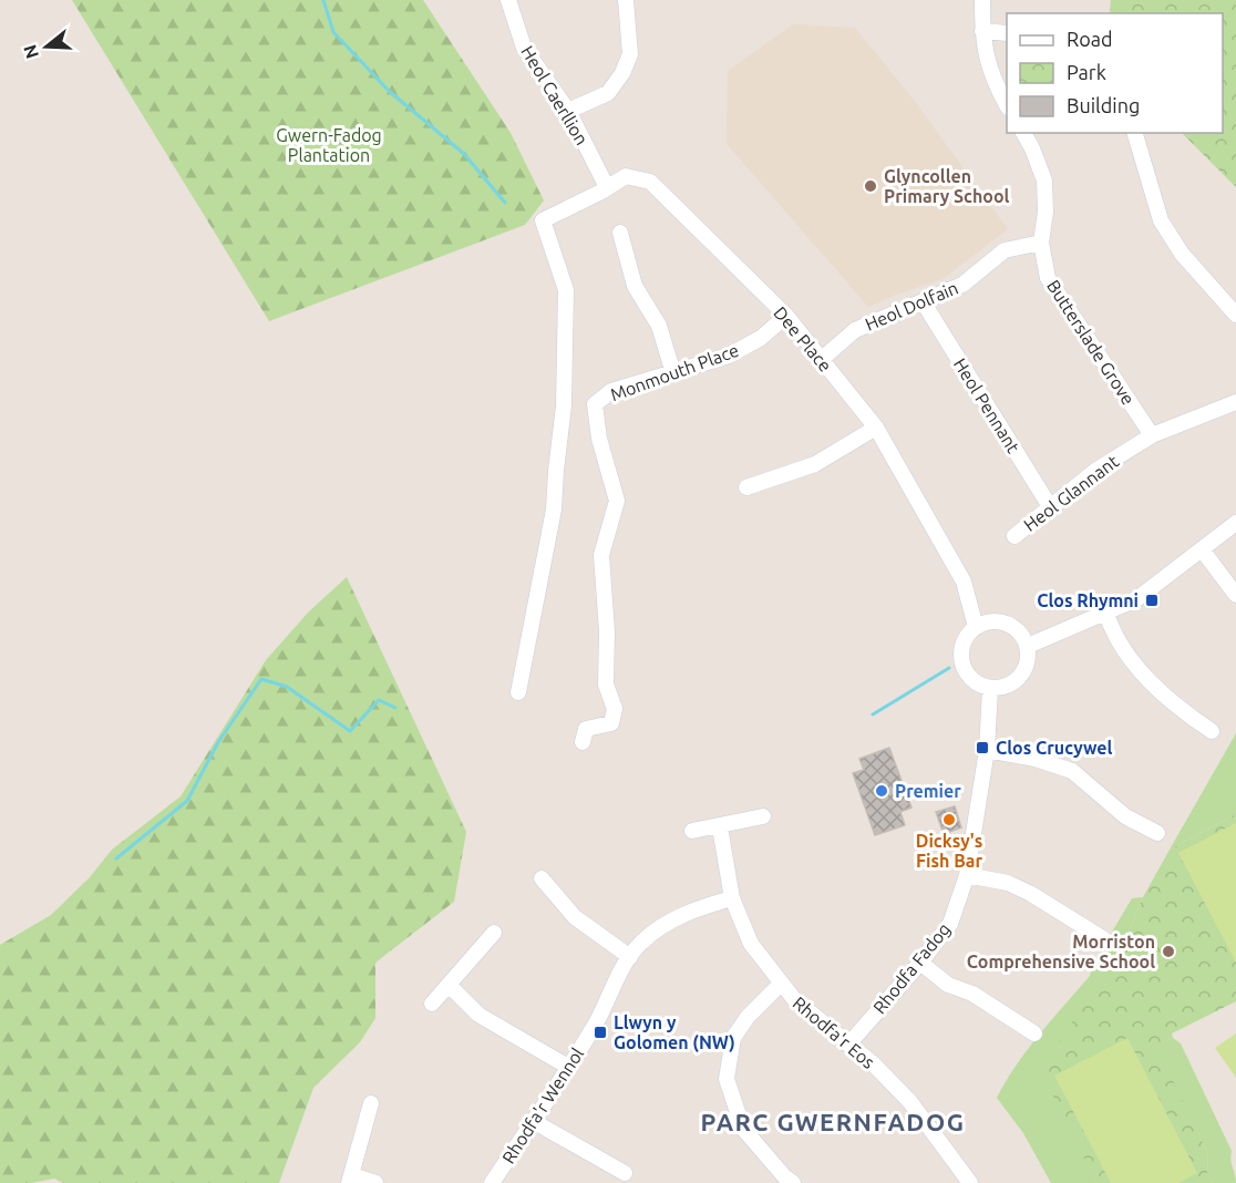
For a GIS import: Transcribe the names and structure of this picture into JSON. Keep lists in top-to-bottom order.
{
  "streets": {
    "street": [
      "Heol Caerllion",
      "Heol Dolfain",
      "Dee Place",
      "Butterslade Grove",
      "Monmouth Place",
      "Heol Pennant",
      "Heol Glannant",
      "Rhodfa Fadog",
      "Rhodfa'r Eos",
      "Rhodfa'r Wennol"
    ]
  },
  "crossings": [
    ["Heol Caerllion", "Dee Place"],
    ["Heol Dolfain", "Dee Place"],
    ["Heol Dolfain", "Butterslade Grove"],
    ["Heol Dolfain", "Heol Pennant"],
    ["Dee Place", "Monmouth Place"],
    ["Dee Place", "Rhodfa Fadog"],
    ["Butterslade Grove", "Heol Glannant"],
    ["Heol Pennant", "Heol Glannant"],
    ["Rhodfa Fadog", "Rhodfa'r Eos"],
    ["Rhodfa'r Eos", "Rhodfa'r Wennol"]
  ],
  "districts": ["PARC GWERNFADOG"],
  "parks": ["Gwern-Fadog Plantation"],
  "places": {
    "other": [
      "Glyncollen Primary School",
      "Premier",
      "Dicksy's Fish Bar",
      "Morriston Comprehensive School"
    ],
    "transit": ["Clos Rhymni", "Clos Crucywel", "Llwyn y Golomen (NW)"]
  },
  "legend": ["Road", "Park", "Building"],
  "north": "left"
}
